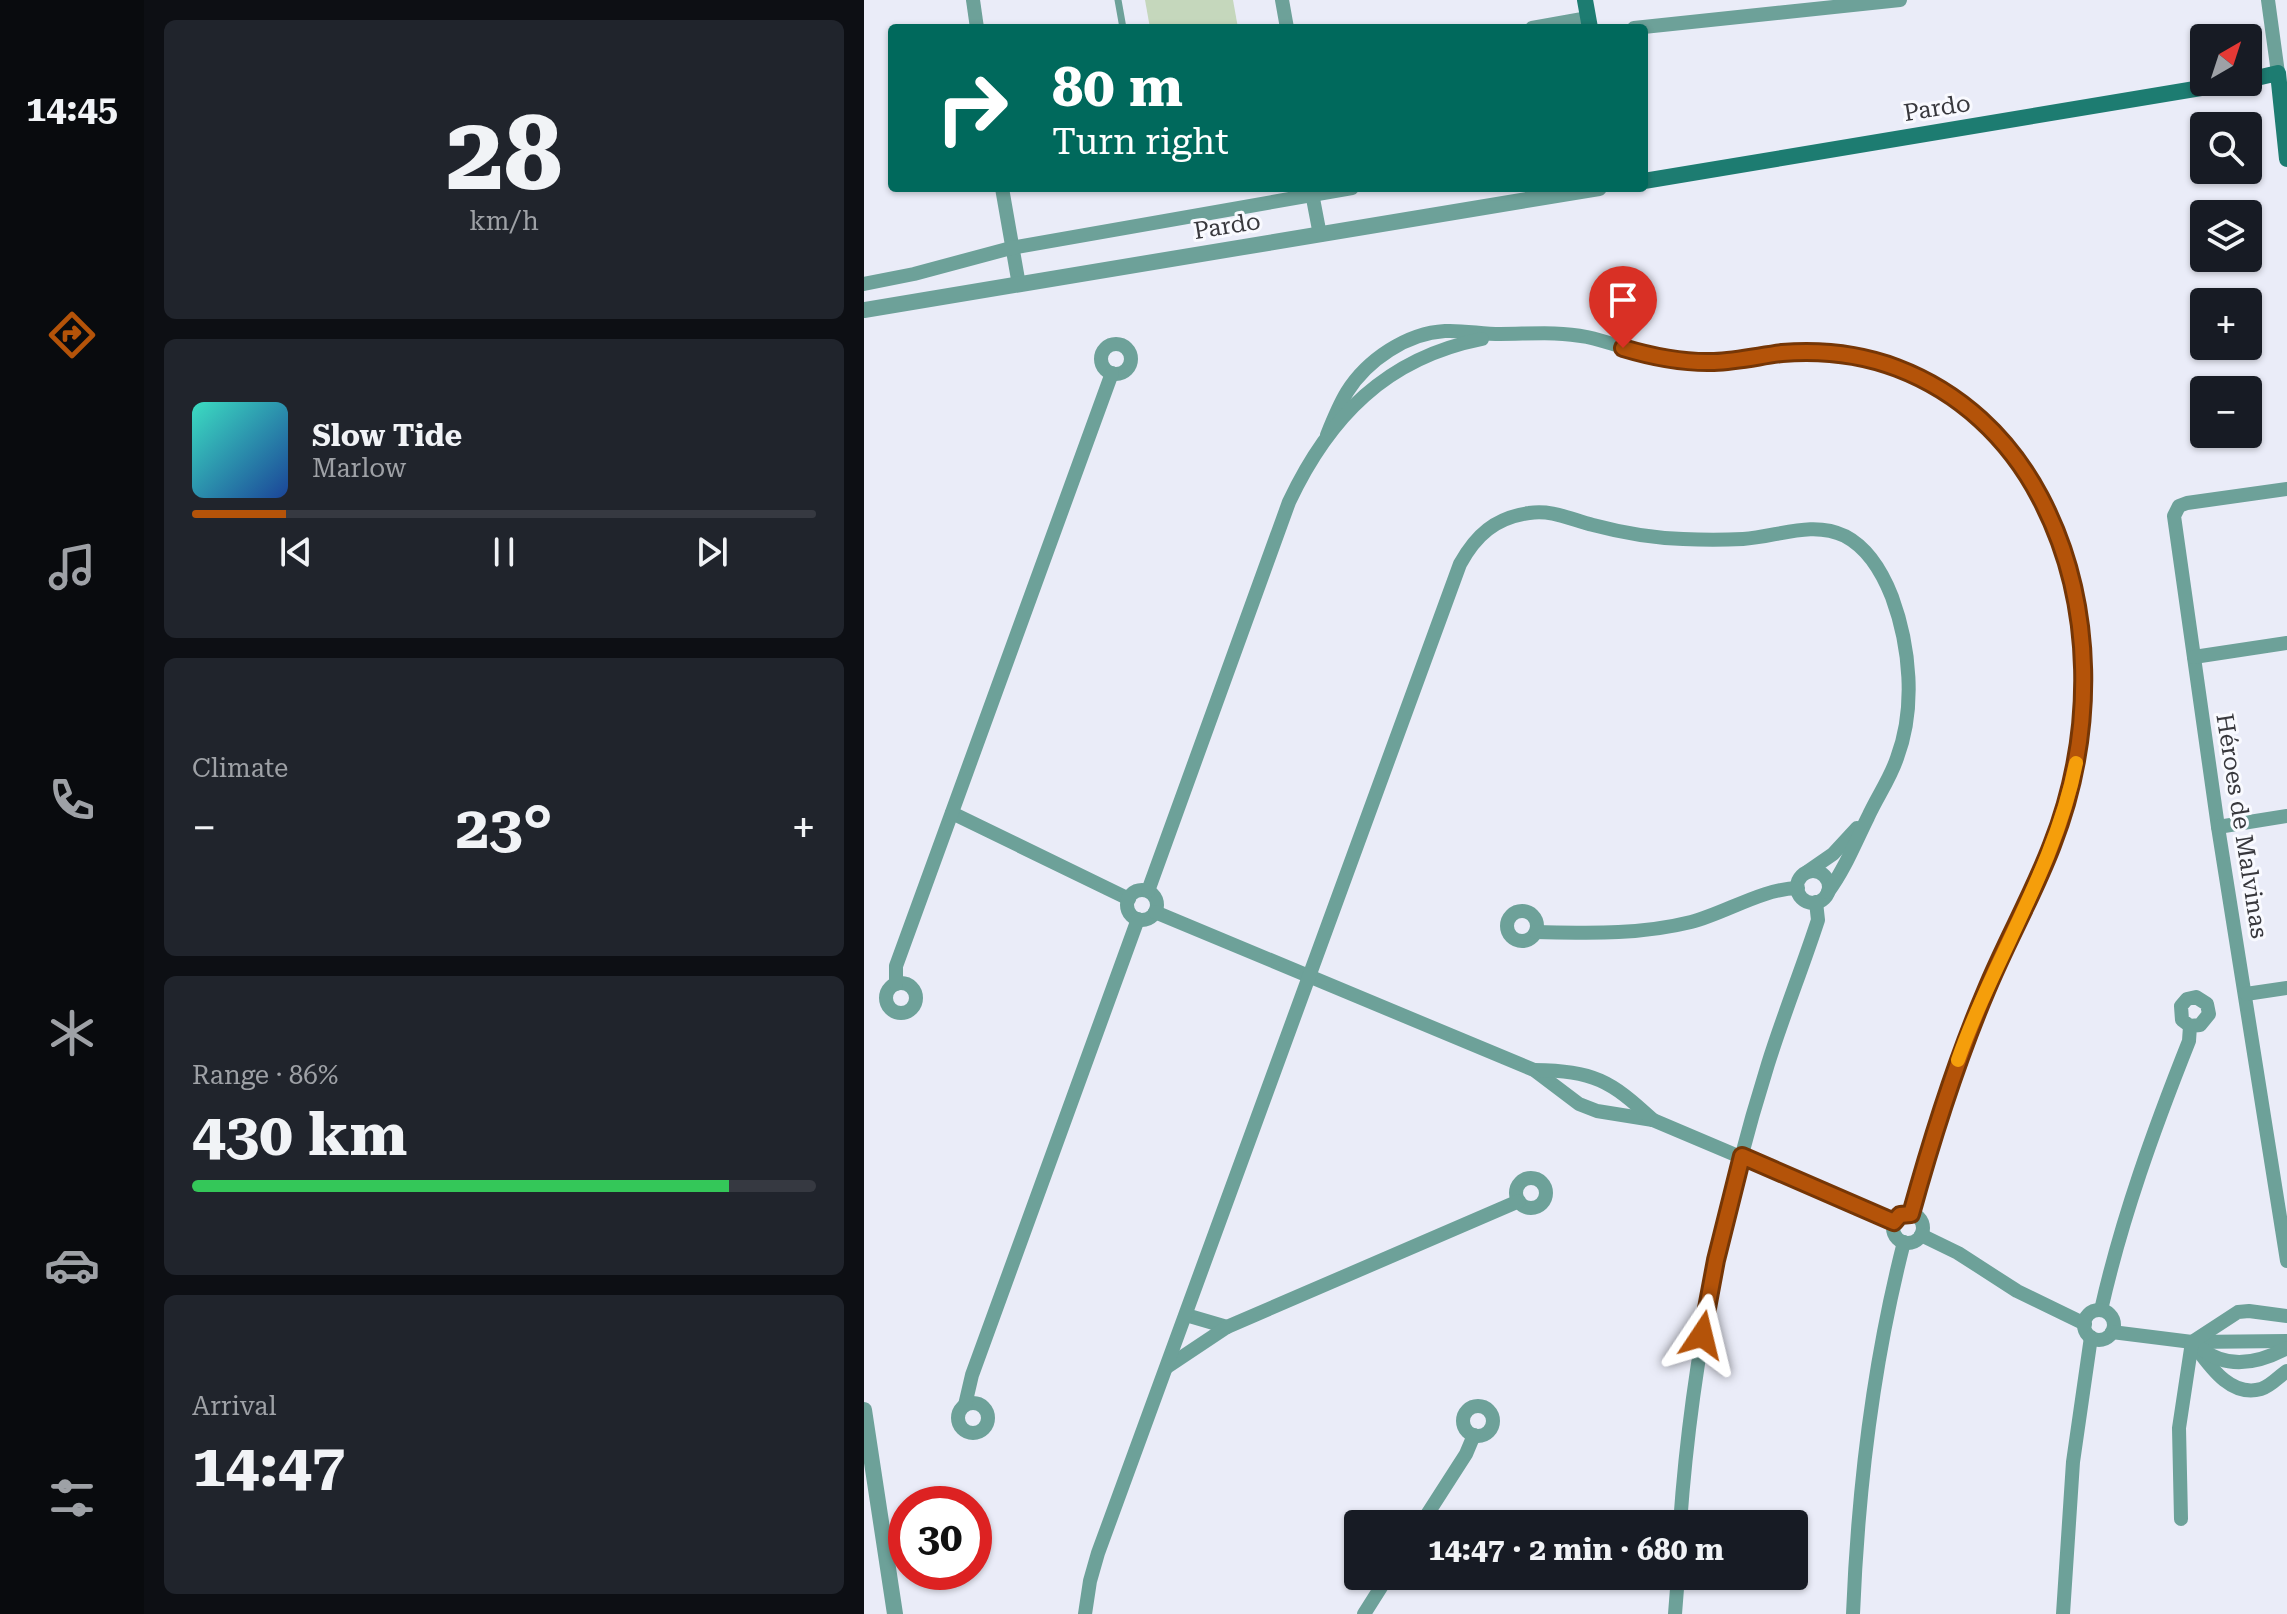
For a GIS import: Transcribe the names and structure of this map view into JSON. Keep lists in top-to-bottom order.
{
  "streets": {
    "main road": ["Pardo"],
    "street": ["Héroes de Malvinas"]
  },
  "north": "top right",
  "page": {
    "tabs": "14:45",
    "tile": [
      ["28", "km/h"],
      "Climate",
      ["Range · 86%", "430 km"],
      ["Arrival", "14:47"]
    ],
    "map_buttons": ["+", "−"],
    "turn": ["80 m", "Turn right"],
    "song": ["Slow Tide", "Marlow"],
    "heat": ["−", "23°", "+"],
    "limit": "30",
    "trip": "14:47 · 2 min · 680 m"
  }
}
